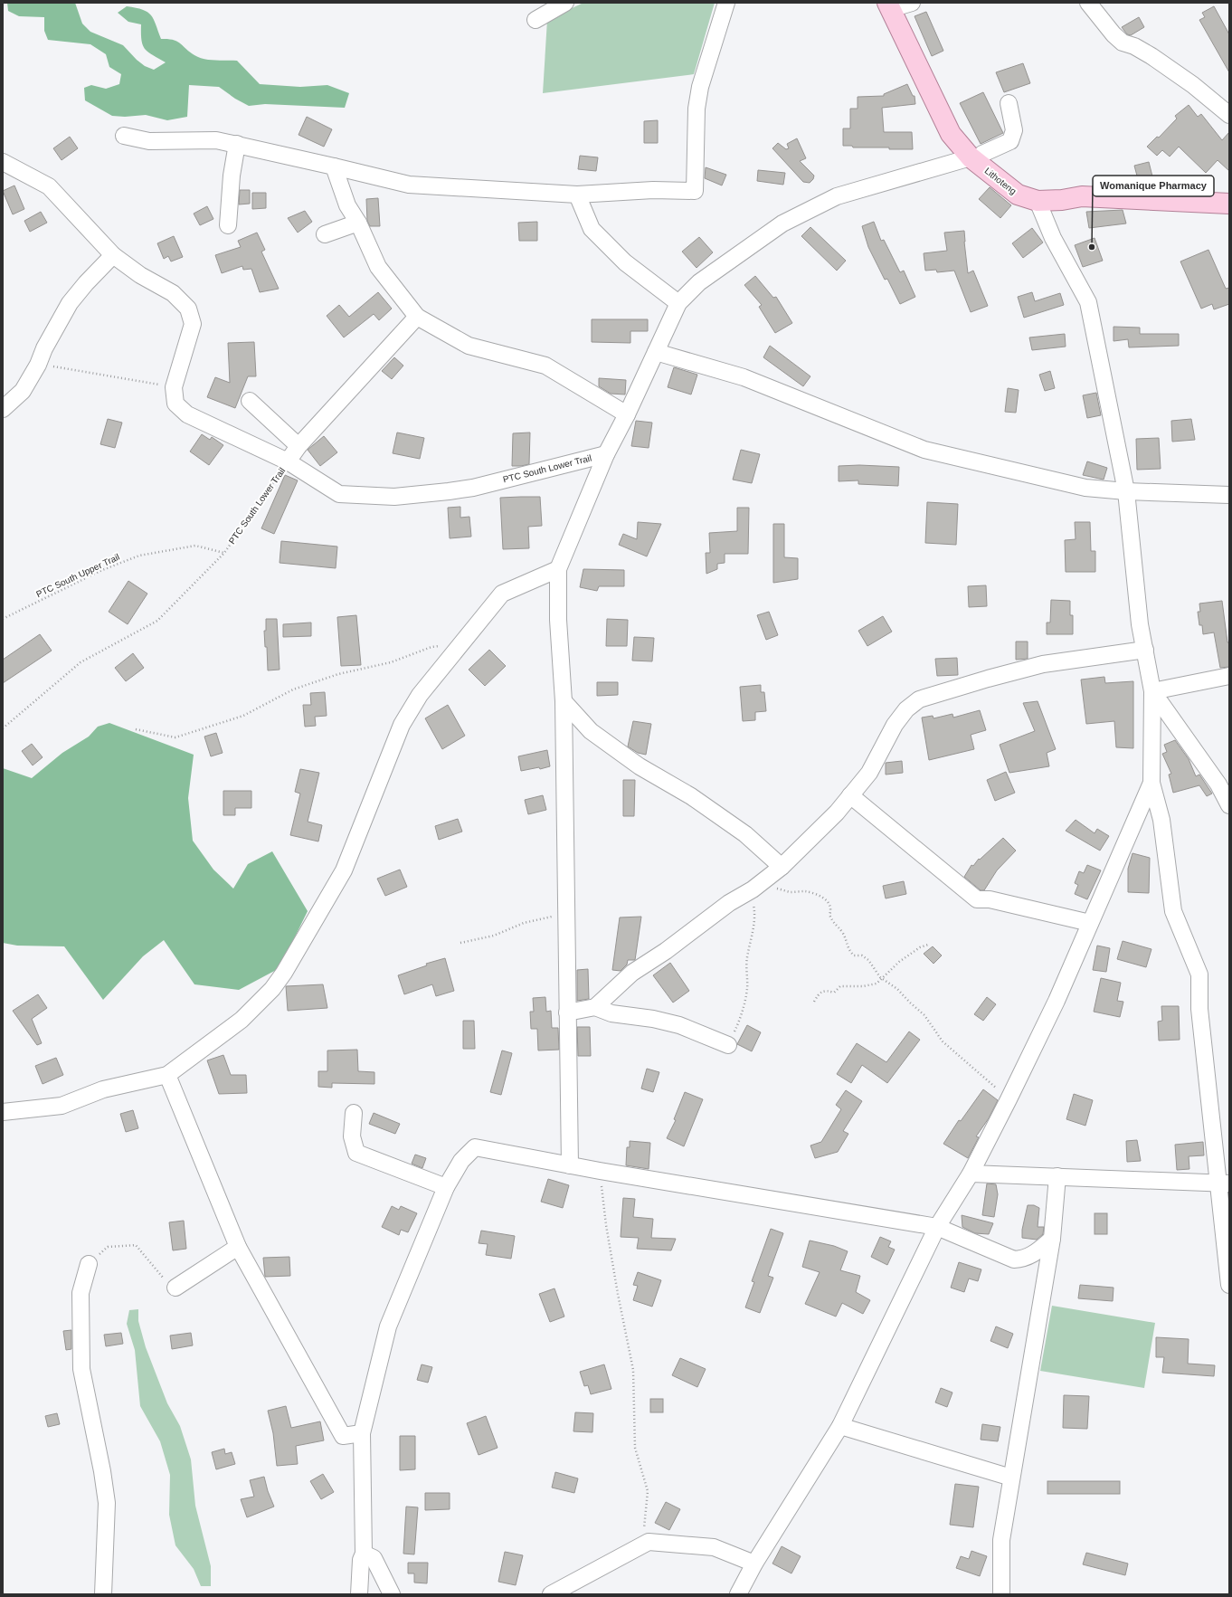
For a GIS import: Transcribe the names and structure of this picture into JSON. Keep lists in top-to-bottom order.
{
  "streets": {
    "main road": ["Lithoteng"],
    "street": ["PTC South Lower Trail"],
    "path": ["PTC South Upper Trail"]
  },
  "crossings": [
    ["PTC South Lower Trail", "PTC South Upper Trail"]
  ],
  "places": ["Womanique Pharmacy"]
}
